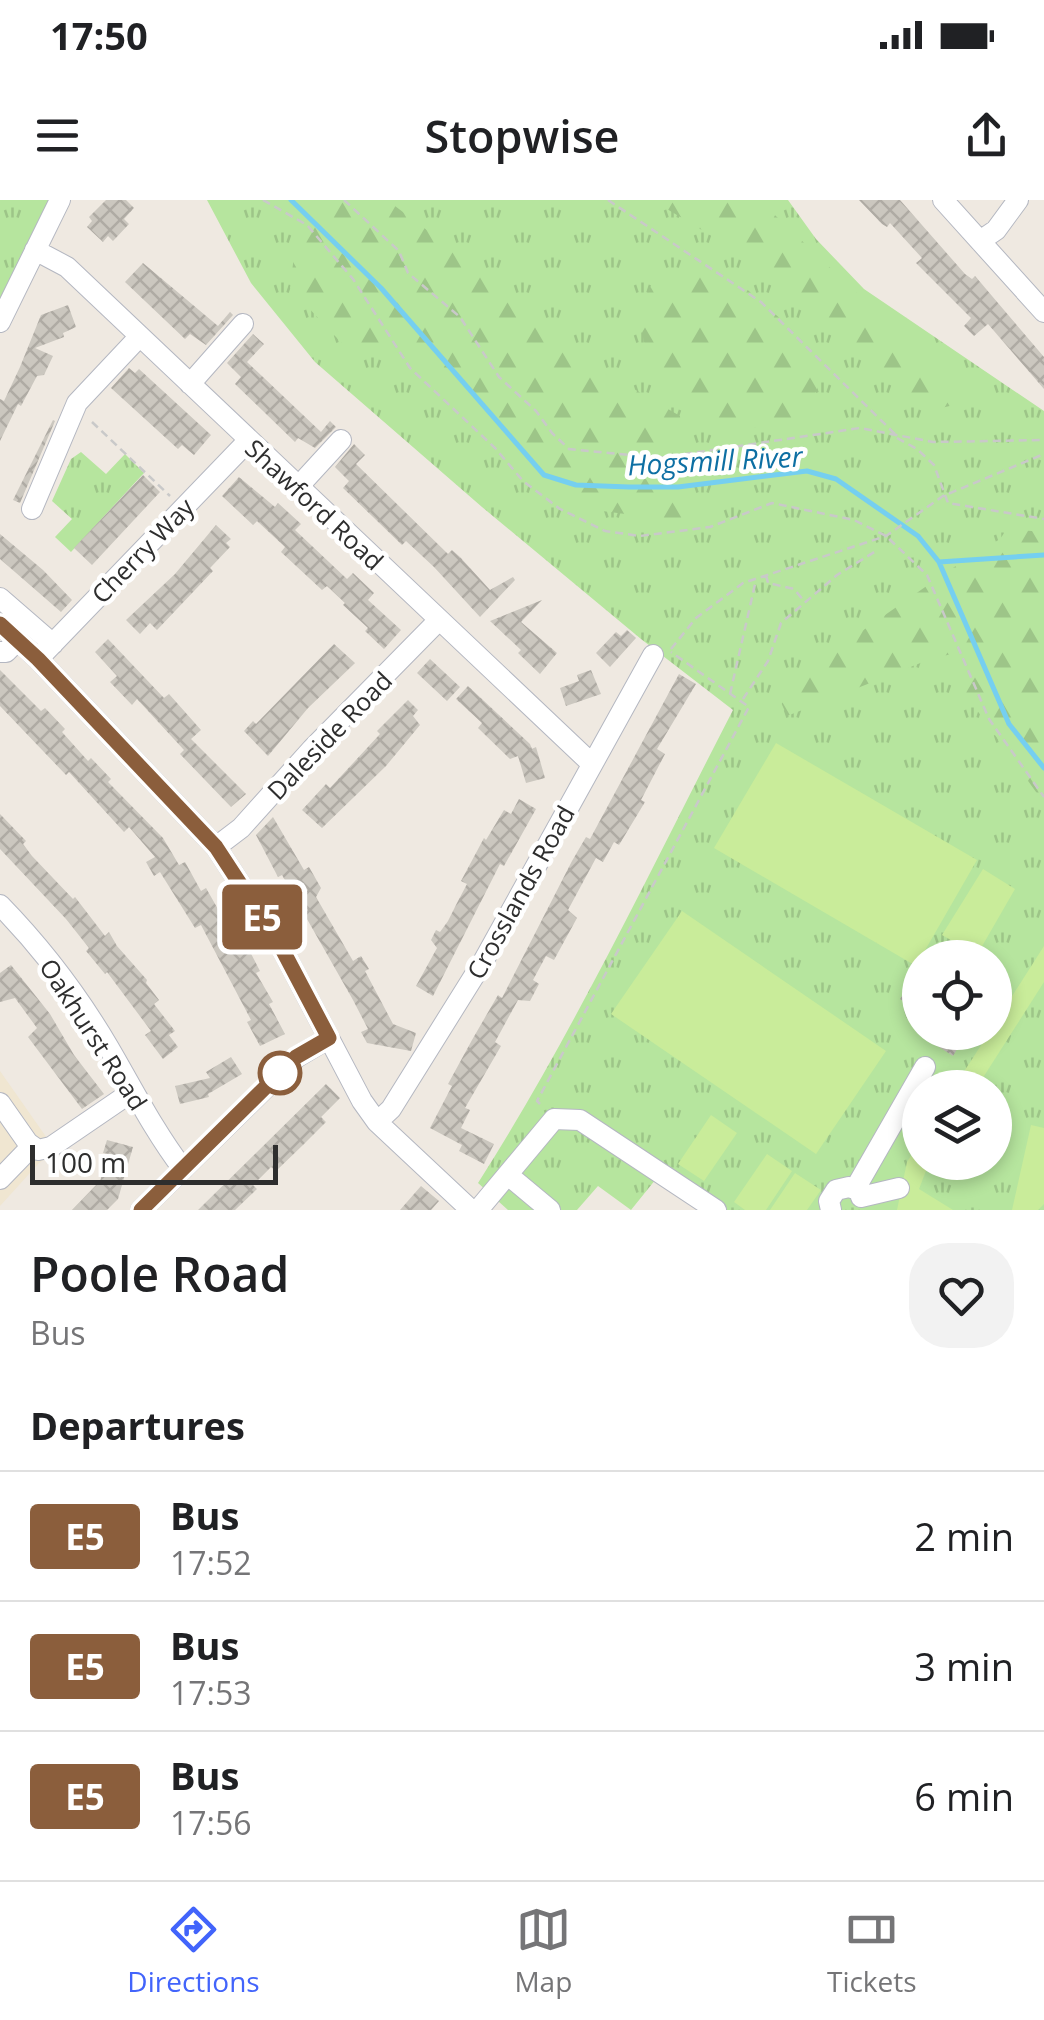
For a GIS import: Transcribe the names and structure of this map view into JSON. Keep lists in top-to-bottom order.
{
  "streets": {
    "street": [
      "Shawford Road",
      "Cherry Way",
      "Daleside Road",
      "Crosslands Road",
      "Oakhurst Road"
    ]
  },
  "crossings": [
    ["Shawford Road", "Cherry Way"],
    ["Shawford Road", "Daleside Road"],
    ["Shawford Road", "Crosslands Road"]
  ],
  "water": ["Hogsmill River"],
  "lines": ["bus line E5"],
  "scale_bar": "100 m",
  "page": {
    "status": "17:50",
    "header": "Stopwise",
    "on_map": "E5",
    "scale": "100 m",
    "heading": [
      ["Poole Road", "Bus"],
      "Departures"
    ],
    "list": [
      {
        "mark": "E5",
        "name": "Bus",
        "note": "17:52",
        "value": "2 min"
      },
      {
        "mark": "E5",
        "name": "Bus",
        "note": "17:53",
        "value": "3 min"
      },
      {
        "mark": "E5",
        "name": "Bus",
        "note": "17:56",
        "value": "6 min"
      }
    ],
    "tabs": ["Directions", "Map", "Tickets"]
  }
}
